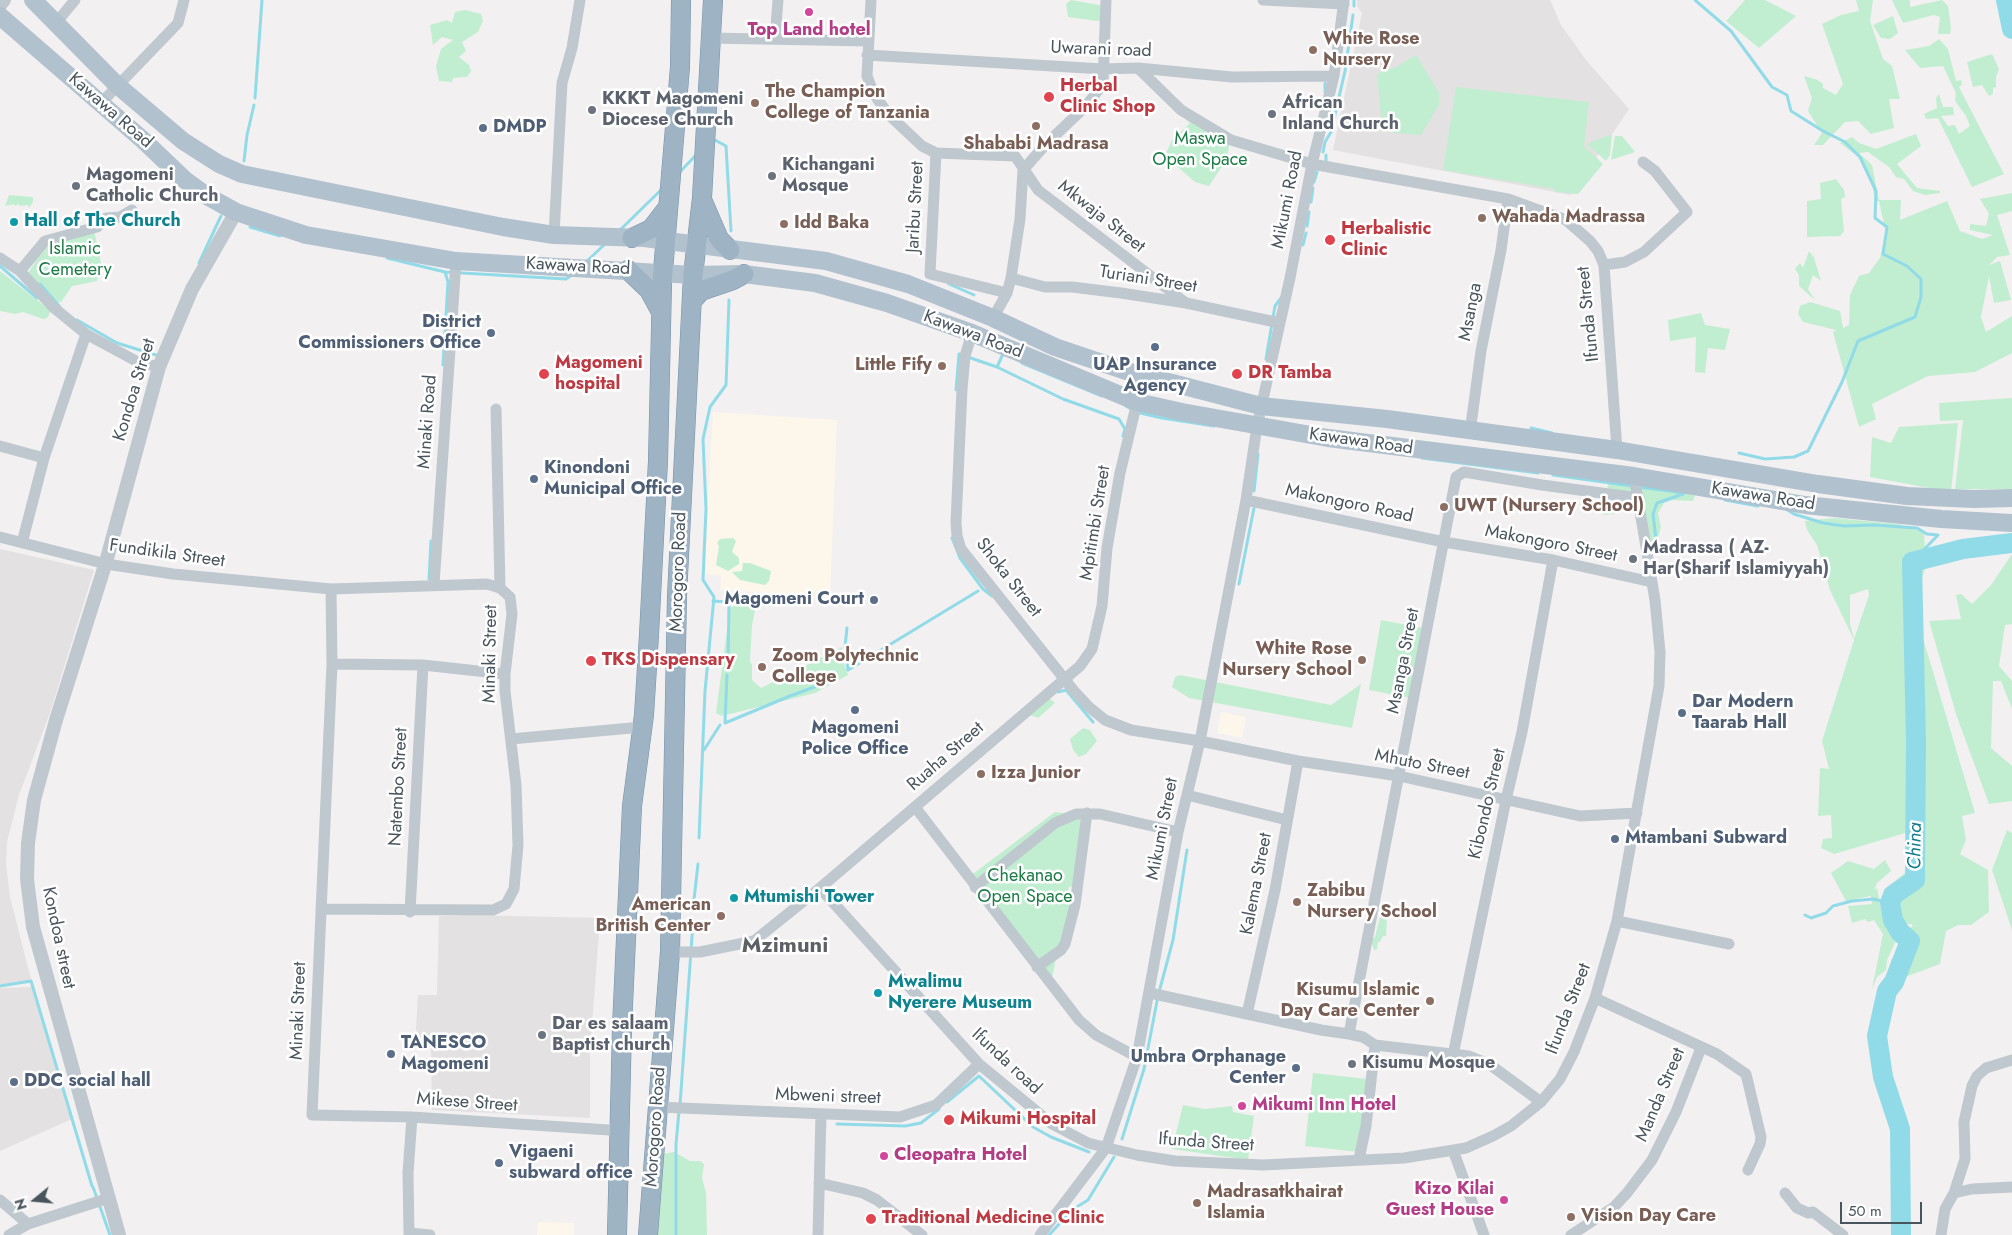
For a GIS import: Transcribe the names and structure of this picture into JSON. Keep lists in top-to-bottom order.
{
  "streets": {
    "highway": ["Morogoro Road"],
    "main road": ["Kawawa Road"],
    "street": [
      "Uwarani road",
      "Mikumi Road",
      "Jaribu Street",
      "Mkwaja Street",
      "Turiani Street",
      "Msanga",
      "Ifunda Street",
      "Kondoa Street",
      "Minaki Road",
      "Makongoro Road",
      "Mpitimbi Street",
      "Makongoro Street",
      "Fundikila Street",
      "Shoka Street",
      "Minaki Street",
      "Msanga Street",
      "Ruaha Street",
      "Mhuto Street",
      "Natembo Street",
      "Kibondo Street",
      "Mikumi Street",
      "Kalema Street",
      "Kondoa street",
      "Ifunda road",
      "Manda Street",
      "Mbweni street",
      "Mikese Street"
    ]
  },
  "crossings": [
    ["Uwarani road", "Mikumi Road"],
    ["Uwarani road", "Ifunda Street"],
    ["Kawawa Road", "Mikumi Road"],
    ["Kawawa Road", "Msanga"],
    ["Kawawa Road", "Ifunda Street"],
    ["Kawawa Road", "Kondoa Street"],
    ["Kawawa Road", "Minaki Road"],
    ["Kawawa Road", "Mpitimbi Street"],
    ["Kawawa Road", "Morogoro Road"],
    ["Kawawa Road", "Shoka Street"],
    ["Kawawa Road", "Mikumi Street"],
    ["Mikumi Road", "Turiani Street"],
    ["Mikumi Road", "Ifunda Street"],
    ["Mikumi Road", "Mikumi Street"],
    ["Jaribu Street", "Mkwaja Street"],
    ["Mkwaja Street", "Turiani Street"],
    ["Msanga", "Ifunda Street"],
    ["Ifunda Street", "Makongoro Street"],
    ["Ifunda Street", "Msanga Street"],
    ["Ifunda Street", "Mhuto Street"],
    ["Ifunda Street", "Mikumi Street"],
    ["Ifunda Street", "Ifunda road"],
    ["Ifunda Street", "Manda Street"],
    ["Kondoa Street", "Fundikila Street"],
    ["Kondoa Street", "Kondoa street"],
    ["Minaki Road", "Minaki Street"],
    ["Makongoro Road", "Makongoro Street"],
    ["Makongoro Road", "Msanga Street"],
    ["Makongoro Road", "Mikumi Street"],
    ["Mpitimbi Street", "Ruaha Street"],
    ["Makongoro Street", "Msanga Street"],
    ["Makongoro Street", "Kibondo Street"],
    ["Fundikila Street", "Minaki Street"],
    ["Fundikila Street", "Kondoa street"],
    ["Morogoro Road", "Ruaha Street"],
    ["Morogoro Road", "Mbweni street"],
    ["Morogoro Road", "Mikese Street"],
    ["Shoka Street", "Ruaha Street"],
    ["Shoka Street", "Mhuto Street"],
    ["Shoka Street", "Mikumi Street"],
    ["Minaki Street", "Natembo Street"],
    ["Minaki Street", "Mikese Street"],
    ["Msanga Street", "Mhuto Street"],
    ["Ruaha Street", "Ifunda road"],
    ["Mhuto Street", "Kibondo Street"],
    ["Mhuto Street", "Mikumi Street"],
    ["Mhuto Street", "Kalema Street"],
    ["Mikumi Street", "Ifunda road"],
    ["Ifunda road", "Mbweni street"]
  ],
  "districts": ["Mzimuni"],
  "water": ["China"],
  "parks": ["Maswa Open Space", "Islamic Cemetery", "Chekanao Open Space"],
  "places": [
    "Top Land hotel",
    "White Rose Nursery",
    "Herbal Clinic Shop",
    "The Champion College of Tanzania",
    "KKKT Magomeni Diocese Church",
    "African Inland Church",
    "Shababi Madrasa",
    "DMDP",
    "Kichangani Mosque",
    "Magomeni Catholic Church",
    "Wahada Madrassa",
    "Hall of The Church",
    "Idd Baka",
    "Herbalistic Clinic",
    "District Commissioners Office",
    "UAP Insurance Agency",
    "Little Fify",
    "Magomeni hospital",
    "DR Tamba",
    "Kinondoni Municipal Office",
    "UWT (Nursery School)",
    "Madrassa ( AZ- Har(Sharif Islamiyyah)",
    "Magomeni Court",
    "White Rose Nursery School",
    "TKS Dispensary",
    "Zoom Polytechnic College",
    "Magomeni Police Office",
    "Dar Modern Taarab Hall",
    "Izza Junior",
    "Mtambani Subward",
    "Mtumishi Tower",
    "Zabibu Nursery School",
    "American British Center",
    "Mwalimu Nyerere Museum",
    "Kisumu Islamic Day Care Center",
    "Dar es salaam Baptist church",
    "TANESCO Magomeni",
    "Kisumu Mosque",
    "Umbra Orphanage Center",
    "DDC social hall",
    "Mikumi Inn Hotel",
    "Mikumi Hospital",
    "Cleopatra Hotel",
    "Vigaeni subward office",
    "Kizo Kilai Guest House",
    "Madrasatkhairat Islamia",
    "Vision Day Care",
    "Traditional Medicine Clinic"
  ],
  "scale_bar": "50 m",
  "north": "left"
}
